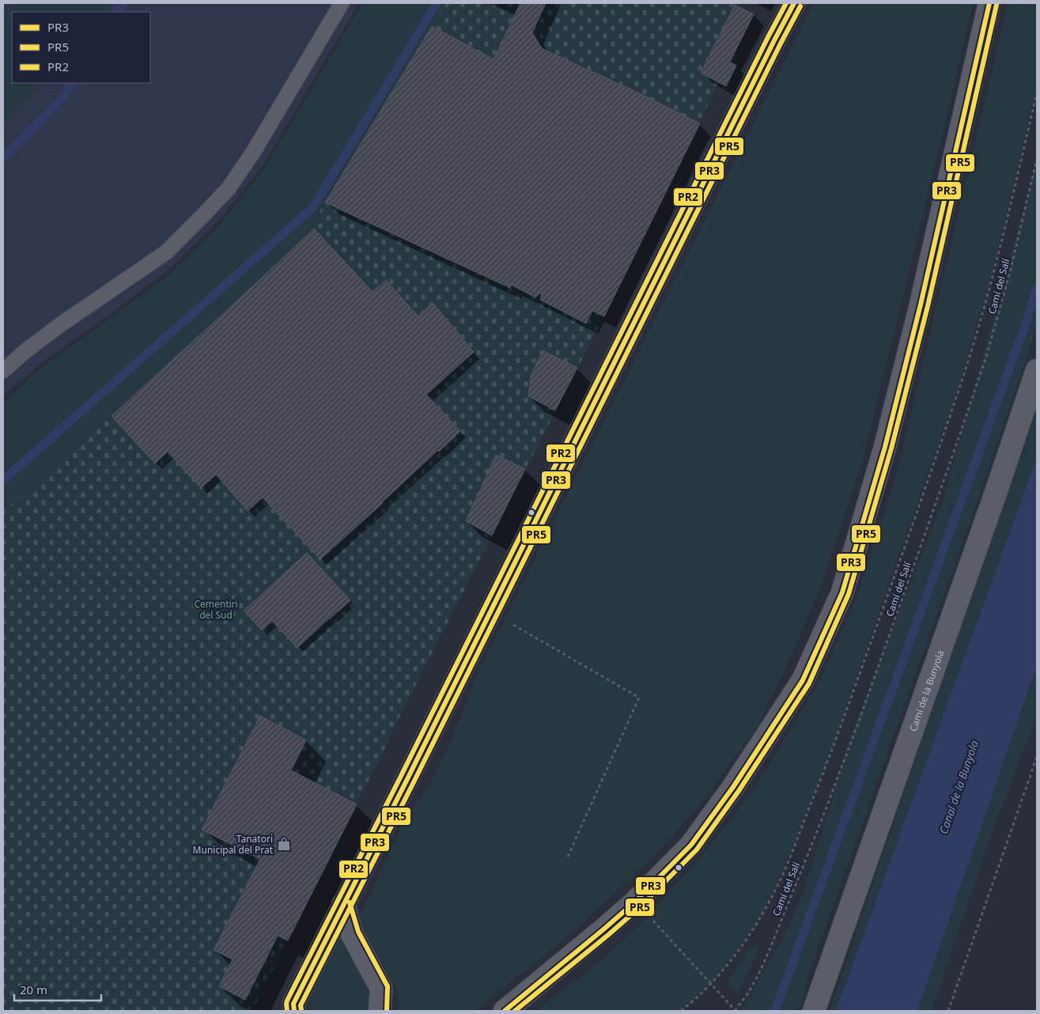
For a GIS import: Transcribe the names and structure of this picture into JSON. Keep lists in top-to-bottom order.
{
  "streets": {
    "street": ["Camí de la Bunyola"],
    "path": ["Camí del Salí"]
  },
  "water": ["Canal de la Bunyola"],
  "parks": ["Cementiri del Sud"],
  "places": {
    "shop": ["Tanatori Municipal del Prat"]
  },
  "lines": ["transit line PR3", "transit line PR2", "transit line PR5"],
  "legend": ["PR3", "PR5", "PR2"],
  "scale_bar": "20 m"
}
